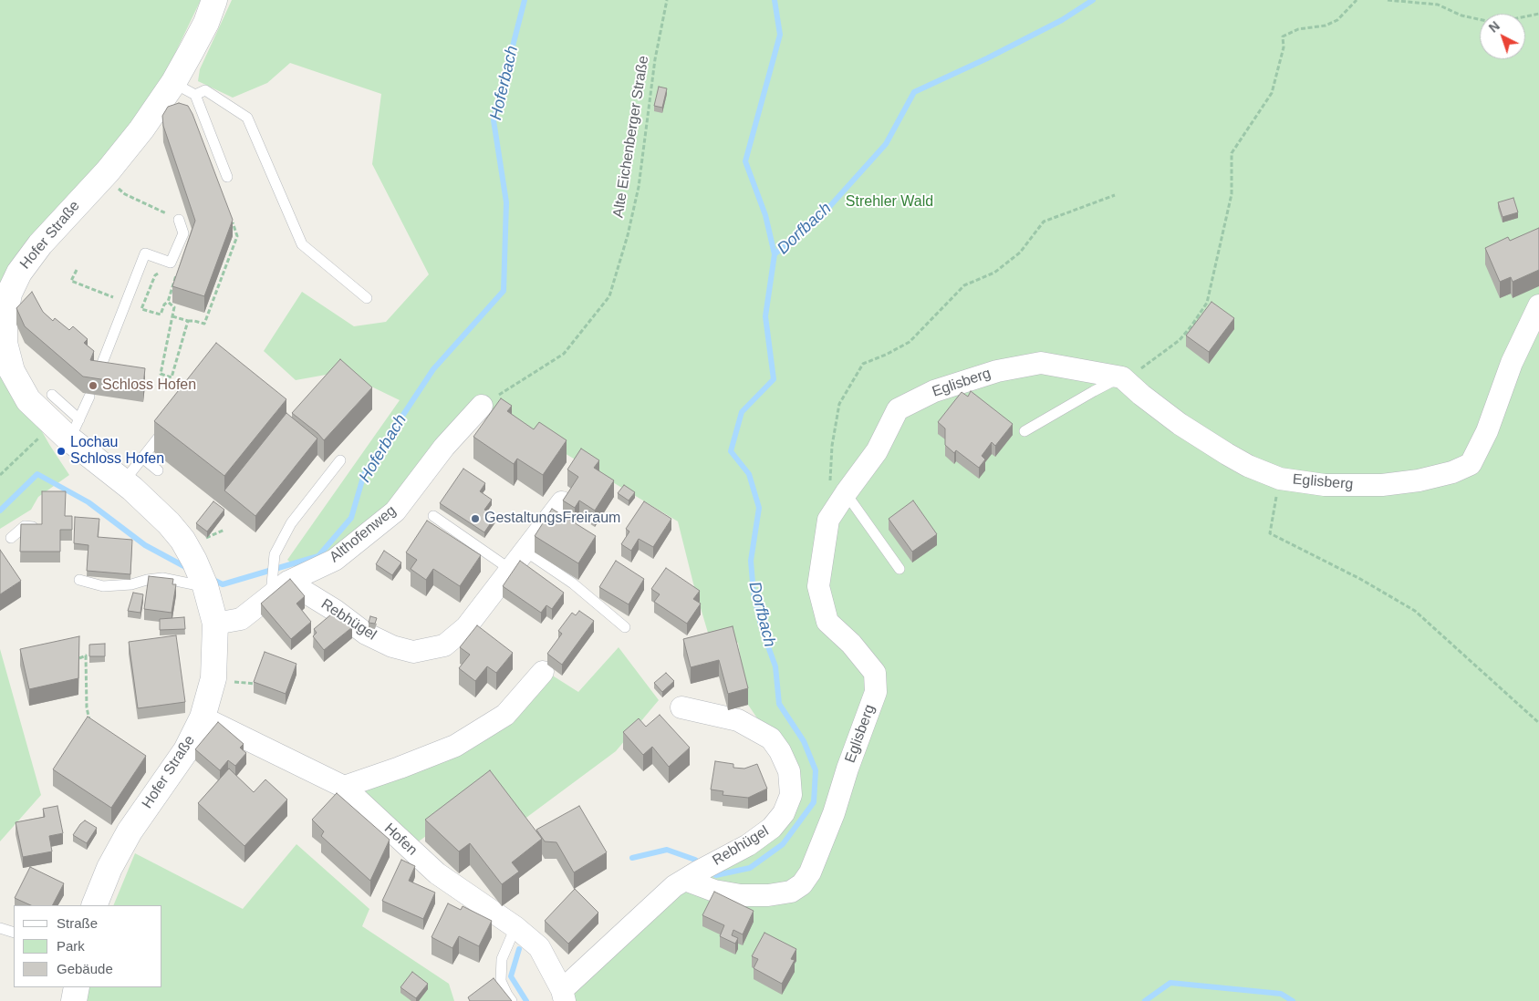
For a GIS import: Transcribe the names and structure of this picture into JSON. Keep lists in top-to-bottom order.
{
  "streets": {
    "street": [
      "Hofer Straße",
      "Eglisberg",
      "Althofenweg",
      "Rebhügel",
      "Hofen"
    ],
    "path": ["Alte Eichenberger Straße"]
  },
  "crossings": [
    ["Alte Eichenberger Straße", "Althofenweg"],
    ["Hofer Straße", "Althofenweg"],
    ["Hofer Straße", "Hofen"],
    ["Eglisberg", "Rebhügel"],
    ["Althofenweg", "Rebhügel"],
    ["Rebhügel", "Hofen"]
  ],
  "water": ["Hoferbach", "Dorfbach"],
  "parks": ["Strehler Wald"],
  "places": ["Schloss Hofen", "Lochau Schloss Hofen", "GestaltungsFreiraum"],
  "legend": ["Straße", "Park", "Gebäude"],
  "north": "top left"
}
